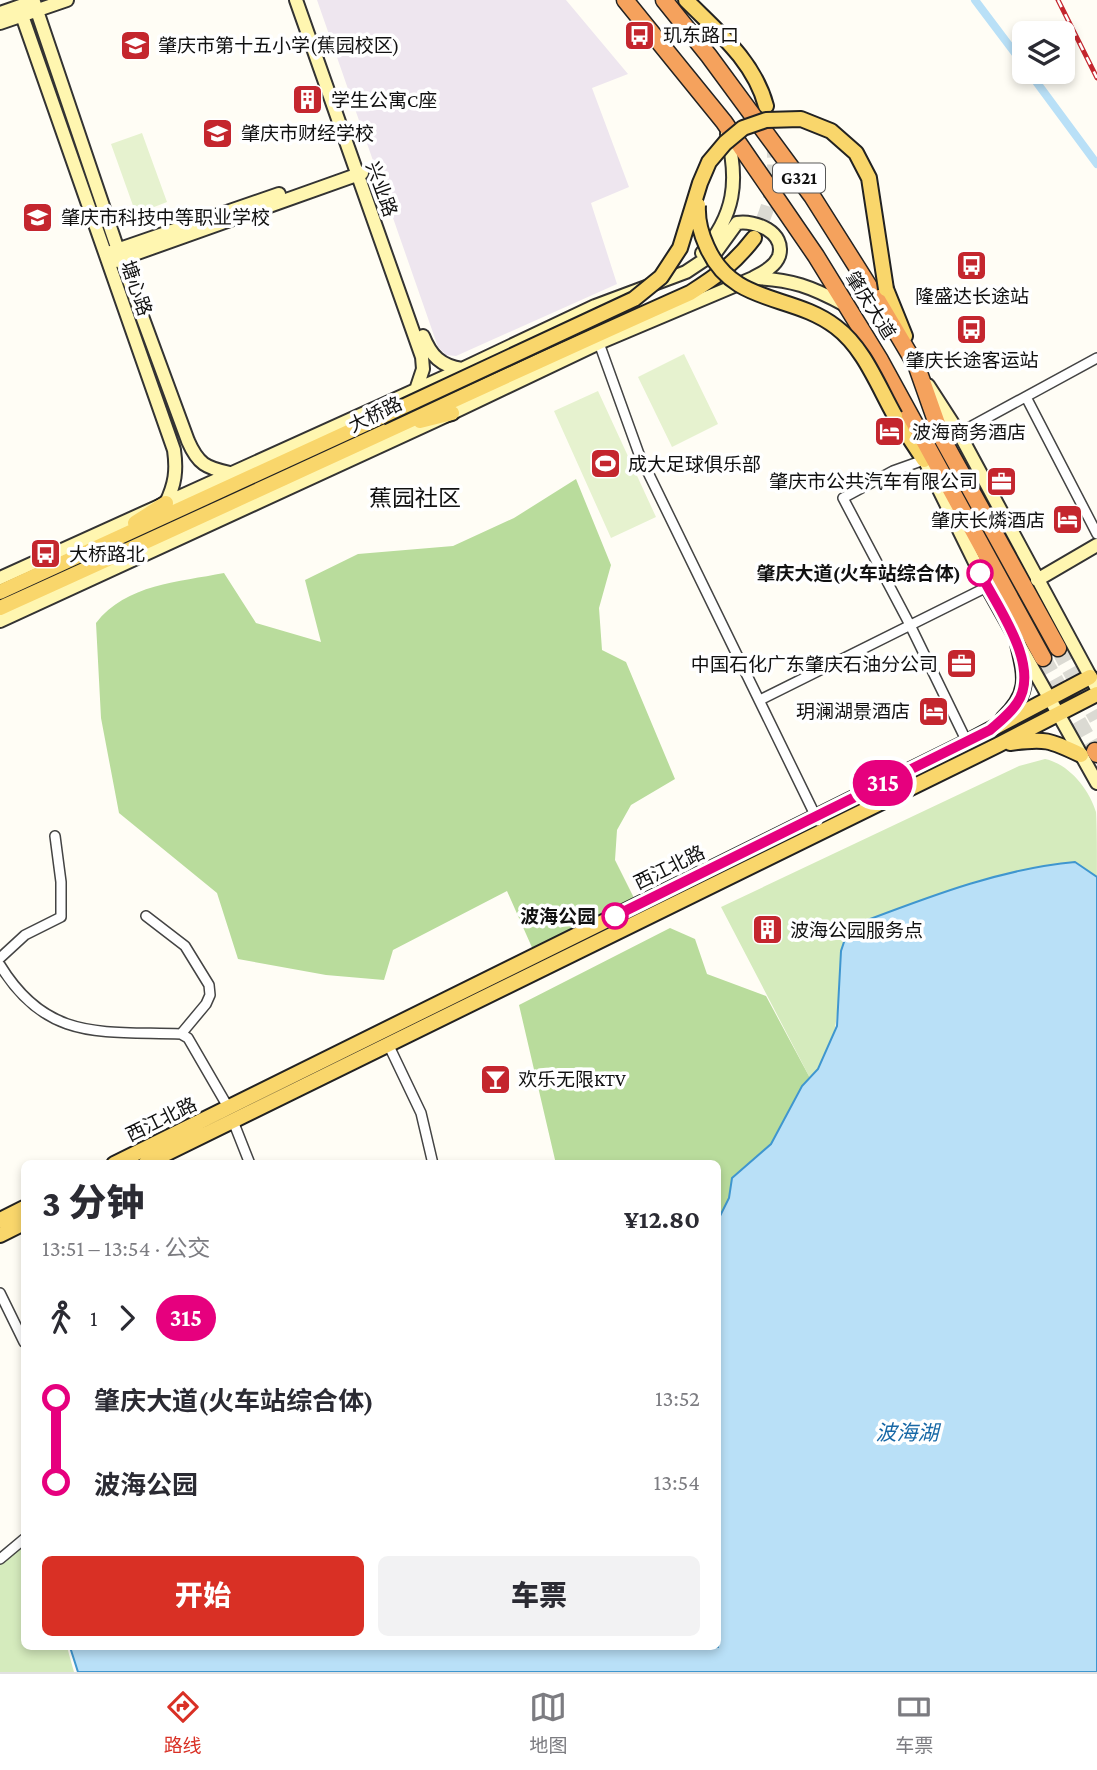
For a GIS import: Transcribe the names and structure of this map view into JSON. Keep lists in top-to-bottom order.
{
  "streets": {
    "highway": ["G321", "肇庆大道"],
    "main road": ["大桥路", "西江北路"],
    "street": ["兴业路", "塘心路"]
  },
  "crossings": [
    ["肇庆大道", "大桥路"]
  ],
  "districts": ["蕉园社区"],
  "water": ["波海湖"],
  "places": {
    "bus stop": [
      "玑东路口",
      "隆盛达长途站",
      "肇庆长途客运站",
      "大桥路北"
    ],
    "school or university": ["肇庆市第十五小学(蕉园校区)", "肇庆市财经学校", "肇庆市科技中等职业学校"],
    "building": ["学生公寓C座", "波海公园服务点"],
    "hotel": ["波海商务酒店", "肇庆长燐酒店", "玥澜湖景酒店"],
    "sports": ["成大足球俱乐部"],
    "office": ["肇庆市公共汽车有限公司", "中国石化广东肇庆石油分公司"],
    "other": ["肇庆大道(火车站综合体)", "波海公园"],
    "bar": ["欢乐无限KTV"]
  },
  "lines": ["bus line 315"],
  "page": {
    "on_map": "315",
    "heading": ["3 分钟", "13:51 – 13:54 · 公交", "¥12.80"],
    "legs": ["1", "315"],
    "list": [
      {
        "name": "肇庆大道(火车站综合体)",
        "value": "13:52"
      },
      {
        "name": "波海公园",
        "value": "13:54"
      }
    ],
    "buttons": ["开始", "车票"],
    "tabs": ["路线", "地图", "车票"]
  }
}
